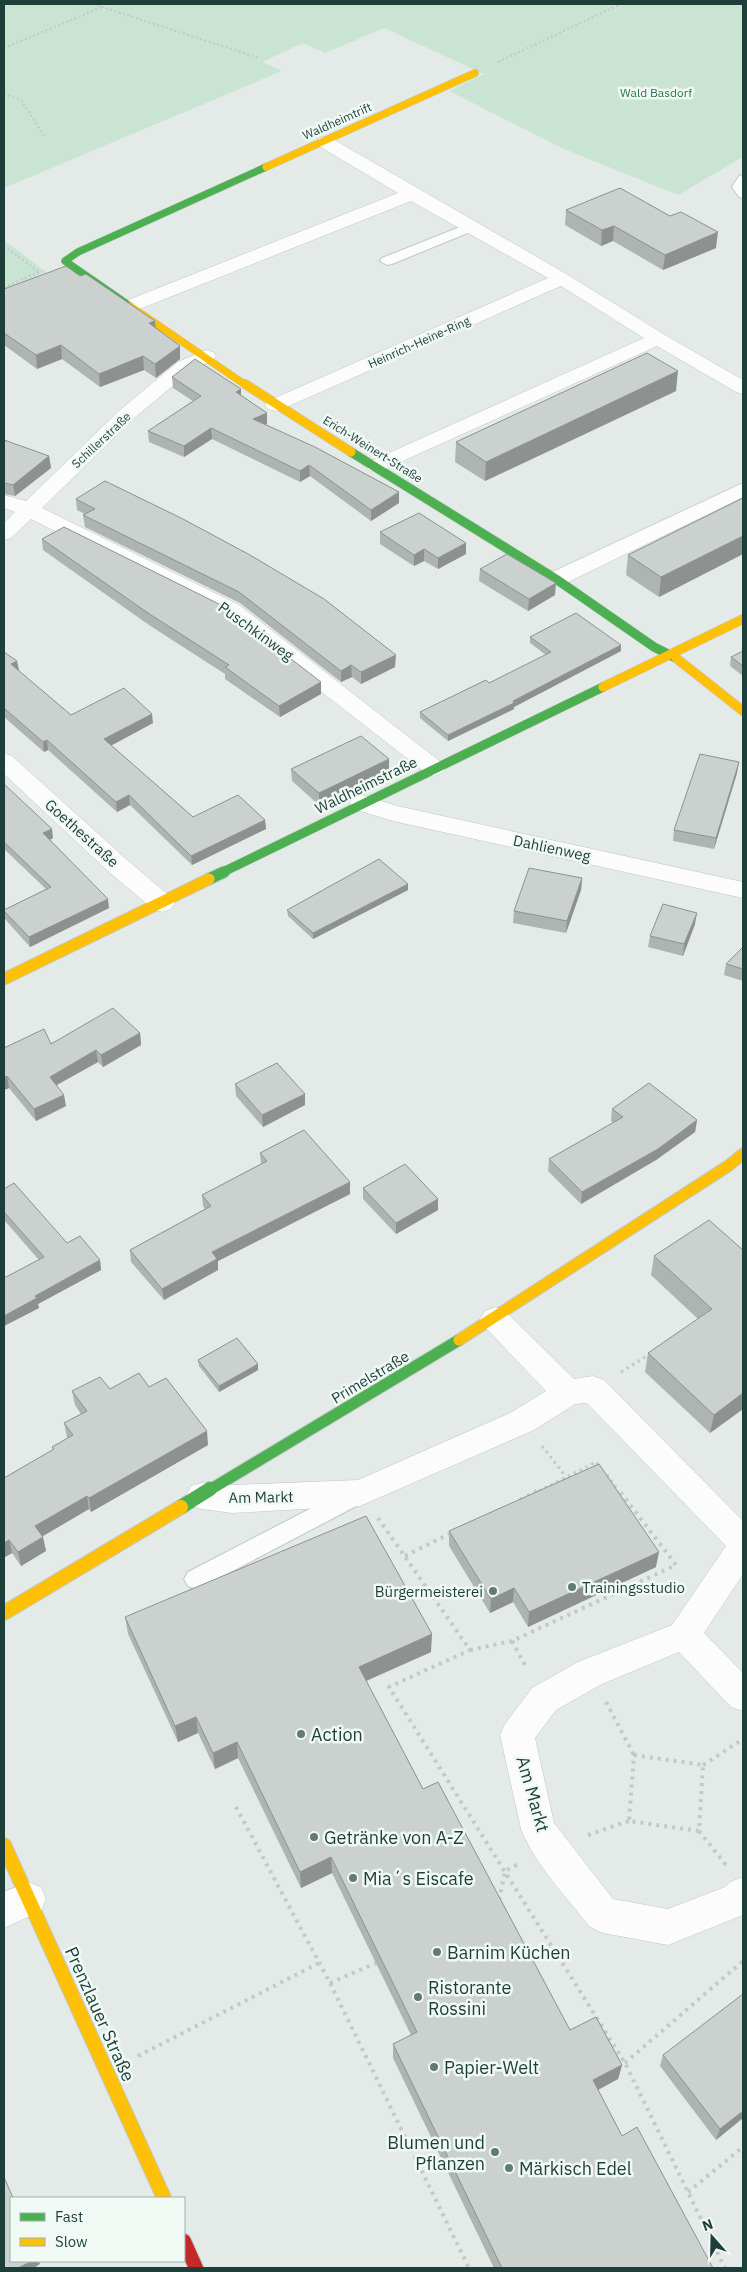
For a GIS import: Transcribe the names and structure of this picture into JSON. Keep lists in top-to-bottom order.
{
  "streets": {
    "street": [
      "Waldheimtrift",
      "Heinrich-Heine-Ring",
      "Schillerstraße",
      "Erich-Weinert-Straße",
      "Puschkinweg",
      "Waldheimstraße",
      "Goethestraße",
      "Dahlienweg",
      "Primelstraße",
      "Am Markt",
      "Prenzlauer Straße"
    ]
  },
  "crossings": [
    ["Waldheimtrift", "Erich-Weinert-Straße"],
    ["Heinrich-Heine-Ring", "Erich-Weinert-Straße"],
    ["Schillerstraße", "Erich-Weinert-Straße"],
    ["Schillerstraße", "Puschkinweg"],
    ["Erich-Weinert-Straße", "Waldheimstraße"],
    ["Puschkinweg", "Waldheimstraße"],
    ["Waldheimstraße", "Goethestraße"],
    ["Waldheimstraße", "Dahlienweg"],
    ["Primelstraße", "Am Markt"]
  ],
  "parks": ["Wald Basdorf"],
  "places": [
    "Trainingsstudio",
    "Bürgermeisterei",
    "Action",
    "Getränke von A-Z",
    "Mia´s Eiscafe",
    "Barnim Küchen",
    "Ristorante Rossini",
    "Papier-Welt",
    "Blumen und Pflanzen",
    "Märkisch Edel"
  ],
  "legend": ["Fast", "Slow"],
  "north": "top"
}
